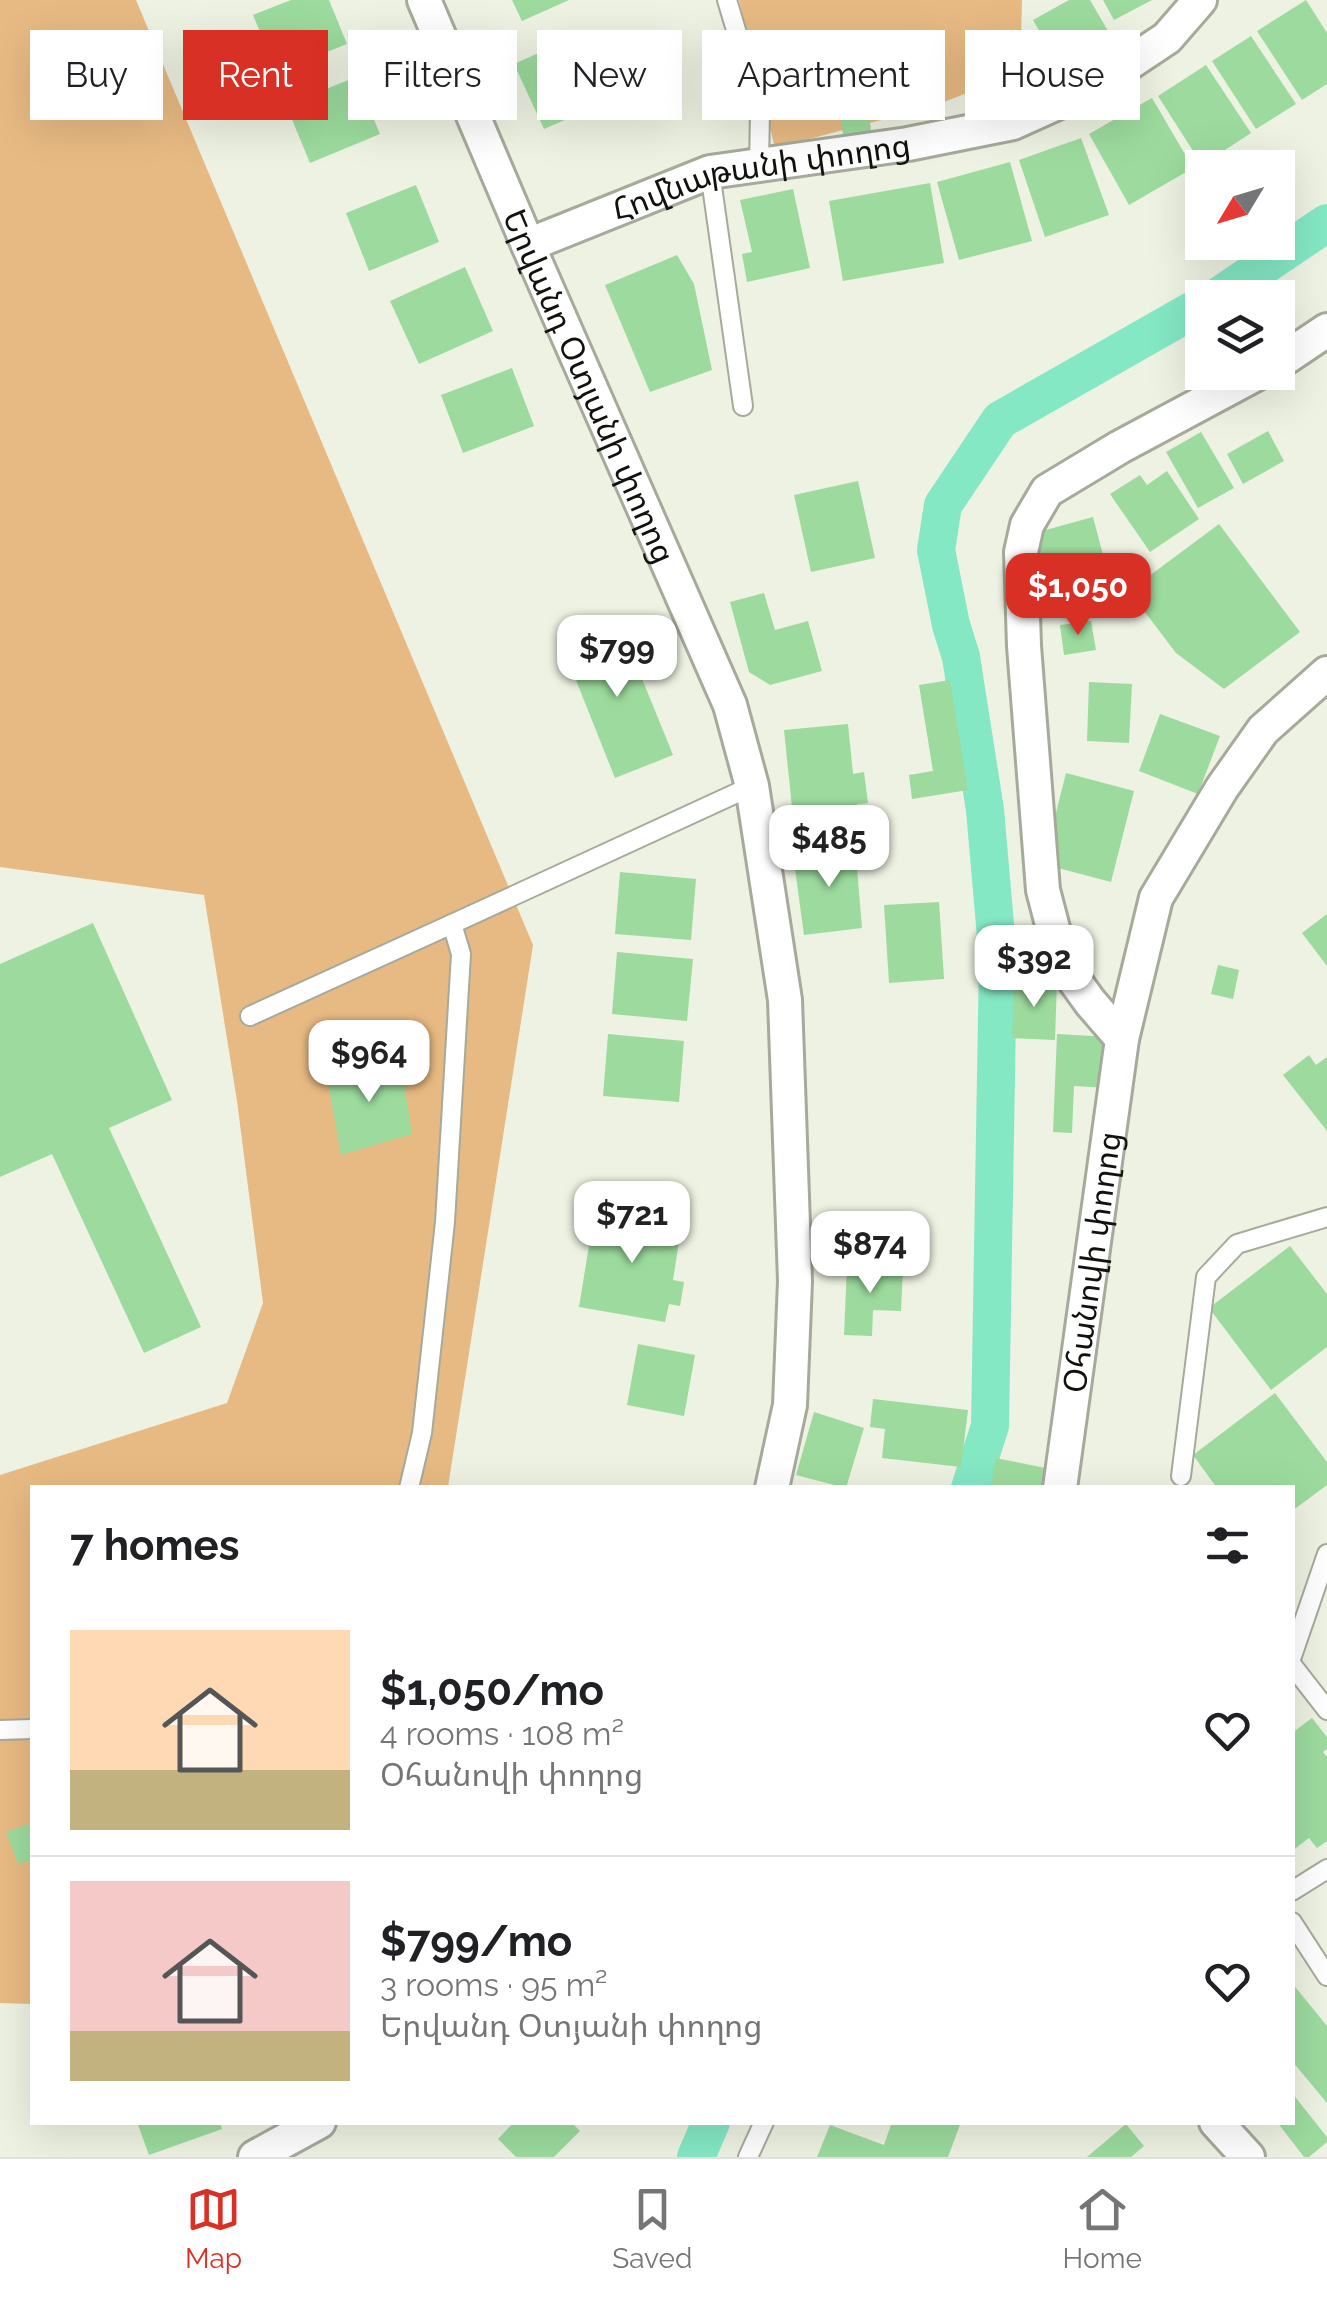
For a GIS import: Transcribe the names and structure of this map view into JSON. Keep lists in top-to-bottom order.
{
  "streets": {
    "street": ["Հովնաթանի փողոց", "Երվանդ Օտյանի փողոց", "Օհանովի փողոց"]
  },
  "crossings": [
    ["Հովնաթանի փողոց", "Երվանդ Օտյանի փողոց"]
  ],
  "north": "bottom left",
  "page": {
    "chip": [
      "Buy",
      "Rent",
      "Filters",
      "New",
      "Apartment",
      "House"
    ],
    "price": [
      "$1,050",
      "$799",
      "$485",
      "$392",
      "$964",
      "$721",
      "$874"
    ],
    "heading": "7 homes",
    "list": [
      {
        "name": "$1,050/mo",
        "note": "4 rooms · 108 m² · Օհանովի փողոց"
      },
      {
        "name": "$799/mo",
        "note": "3 rooms · 95 m² · Երվանդ Օտյանի փողոց"
      }
    ],
    "tabs": ["Map", "Saved", "Home"]
  }
}
